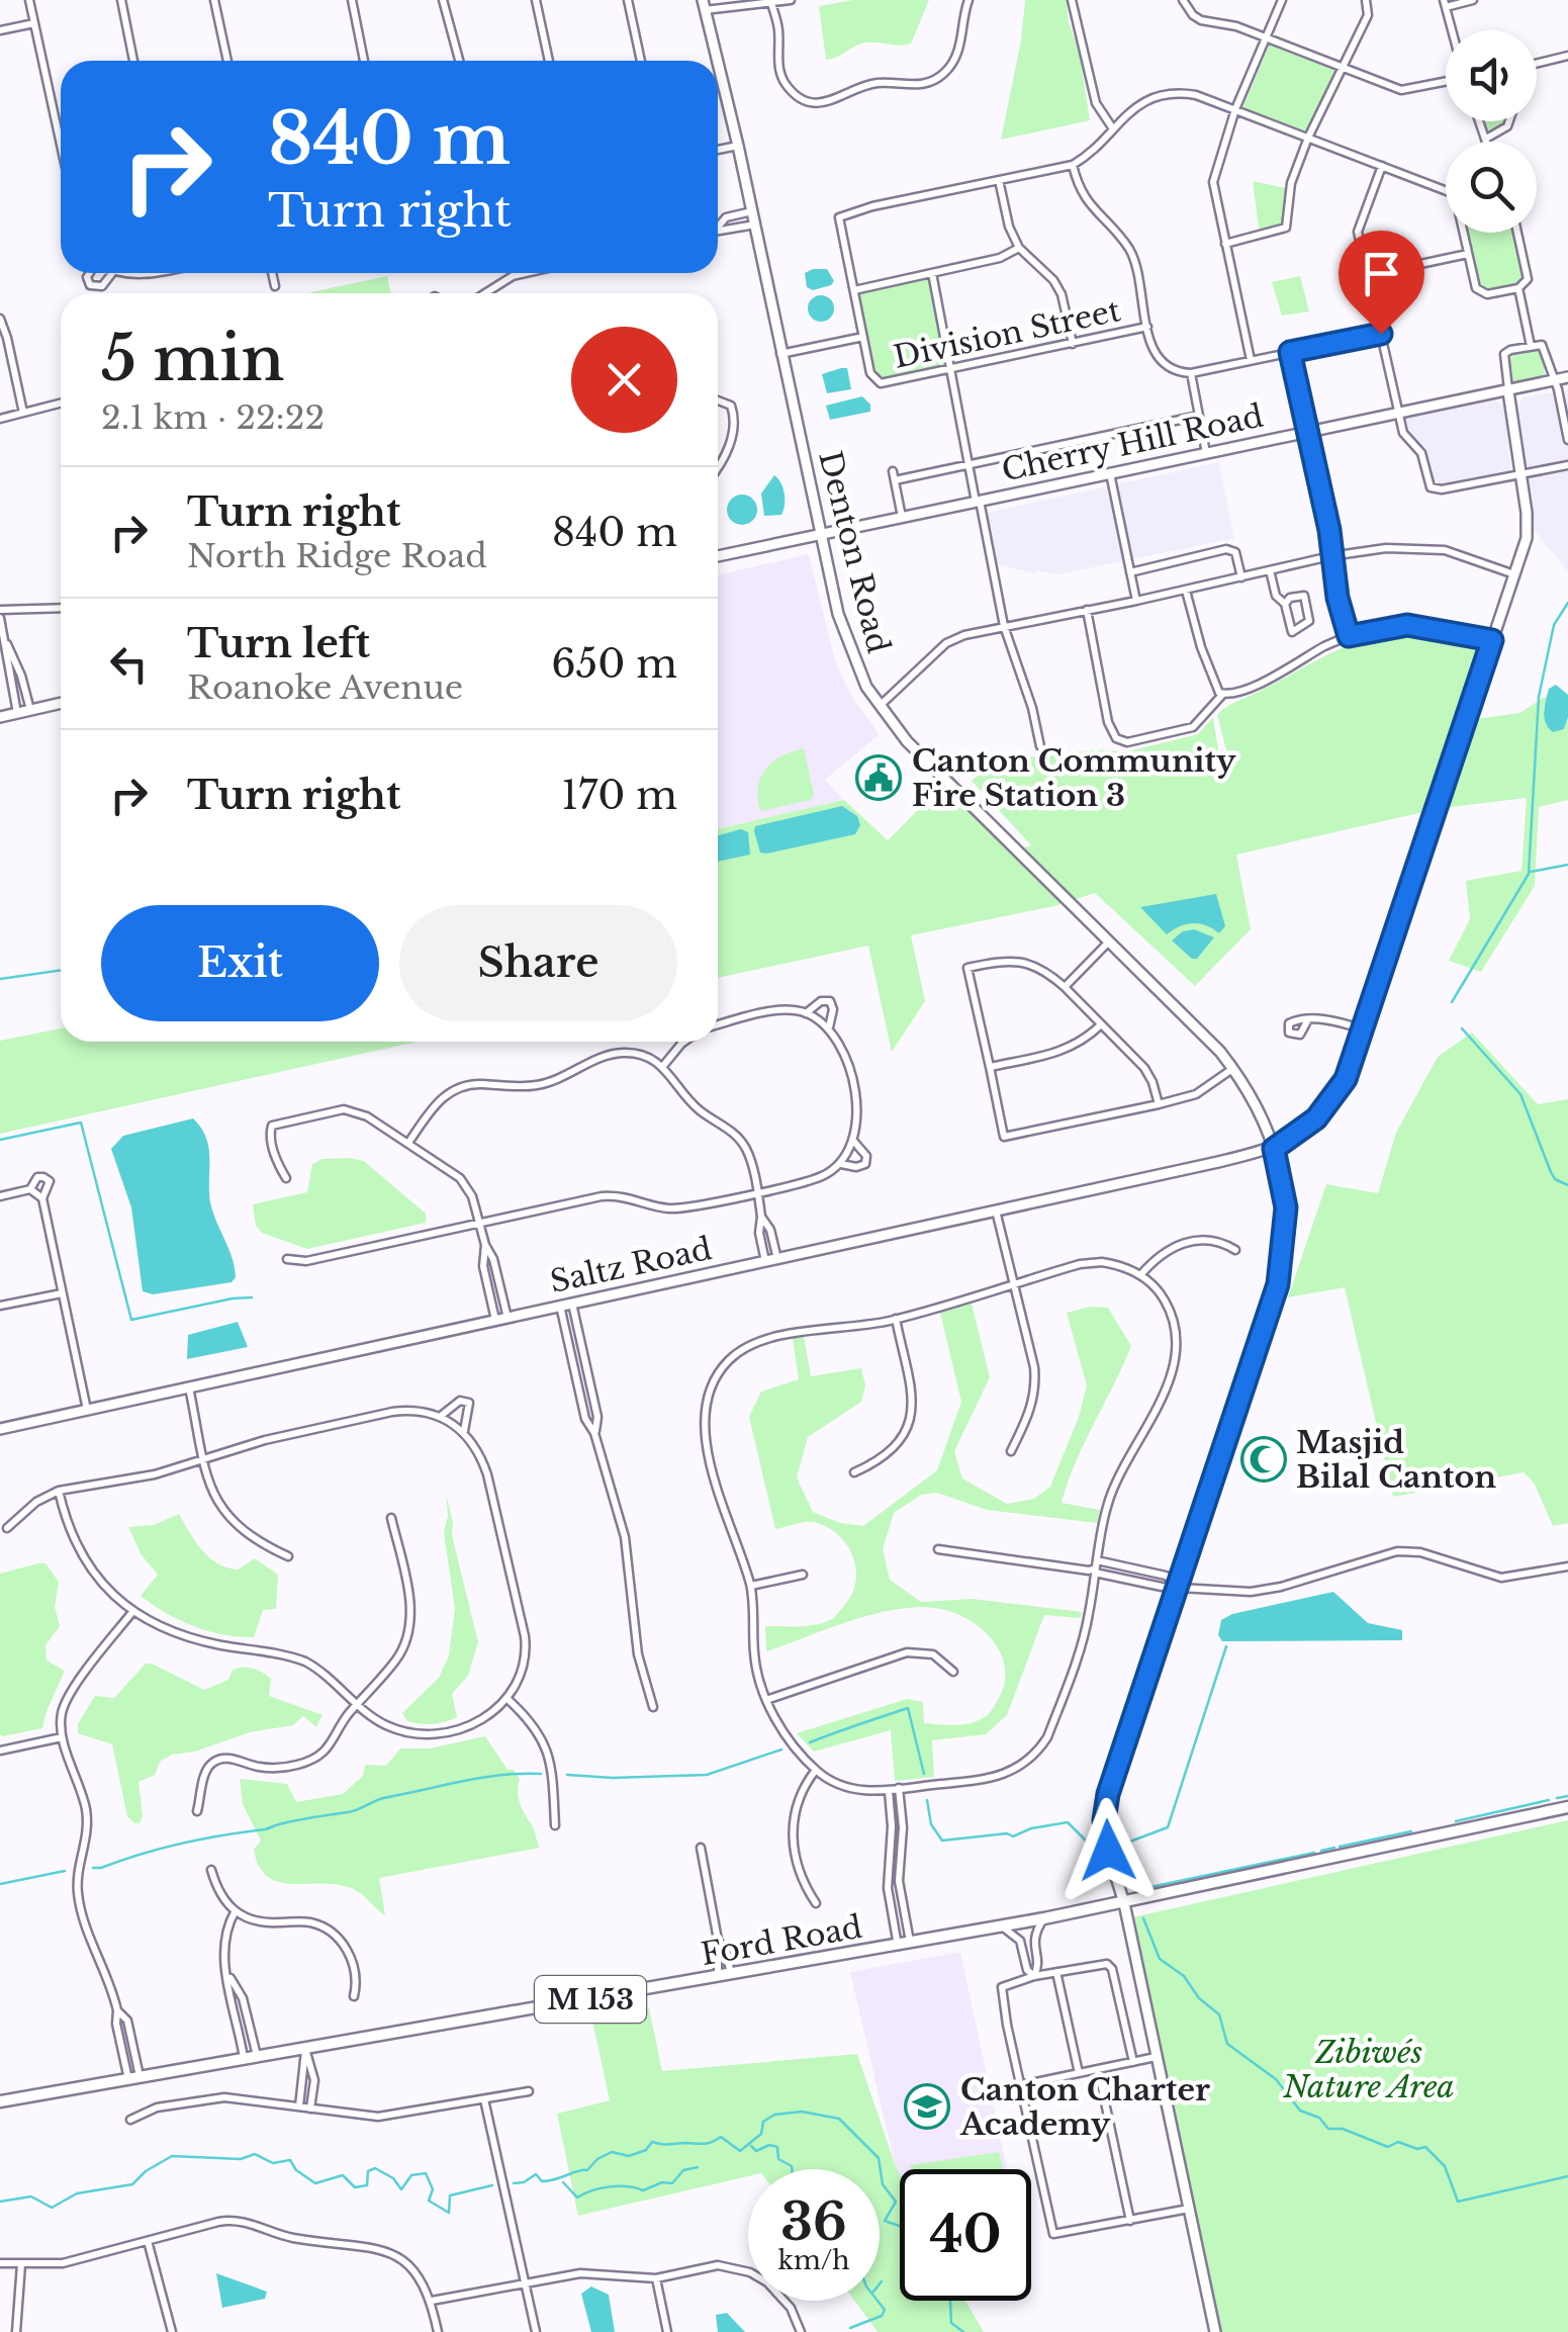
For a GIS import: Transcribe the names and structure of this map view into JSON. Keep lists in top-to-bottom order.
{
  "streets": {
    "main road": ["Ford Road", "M 153"],
    "street": [
      "Division Street",
      "Cherry Hill Road",
      "Denton Road",
      "Saltz Road"
    ]
  },
  "crossings": [
    ["Division Street", "Denton Road"],
    ["Cherry Hill Road", "Denton Road"],
    ["Denton Road", "Saltz Road"],
    ["Denton Road", "Ford Road"]
  ],
  "parks": ["Zibiwés Nature Area"],
  "places": {
    "public building": ["Canton Community Fire Station 3"],
    "mosque": ["Masjid Bilal Canton"],
    "school or university": ["Canton Charter Academy"]
  },
  "page": {
    "turn": ["840 m", "Turn right"],
    "heading": ["5 min", "2.1 km · 22:22"],
    "list": [
      {
        "name": "Turn right",
        "note": "North Ridge Road",
        "value": "840 m"
      },
      {
        "name": "Turn left",
        "note": "Roanoke Avenue",
        "value": "650 m"
      },
      {
        "name": "Turn right",
        "value": "170 m"
      }
    ],
    "buttons": ["Exit", "Share"],
    "speed": "36 km/h",
    "limit": "40"
  }
}
